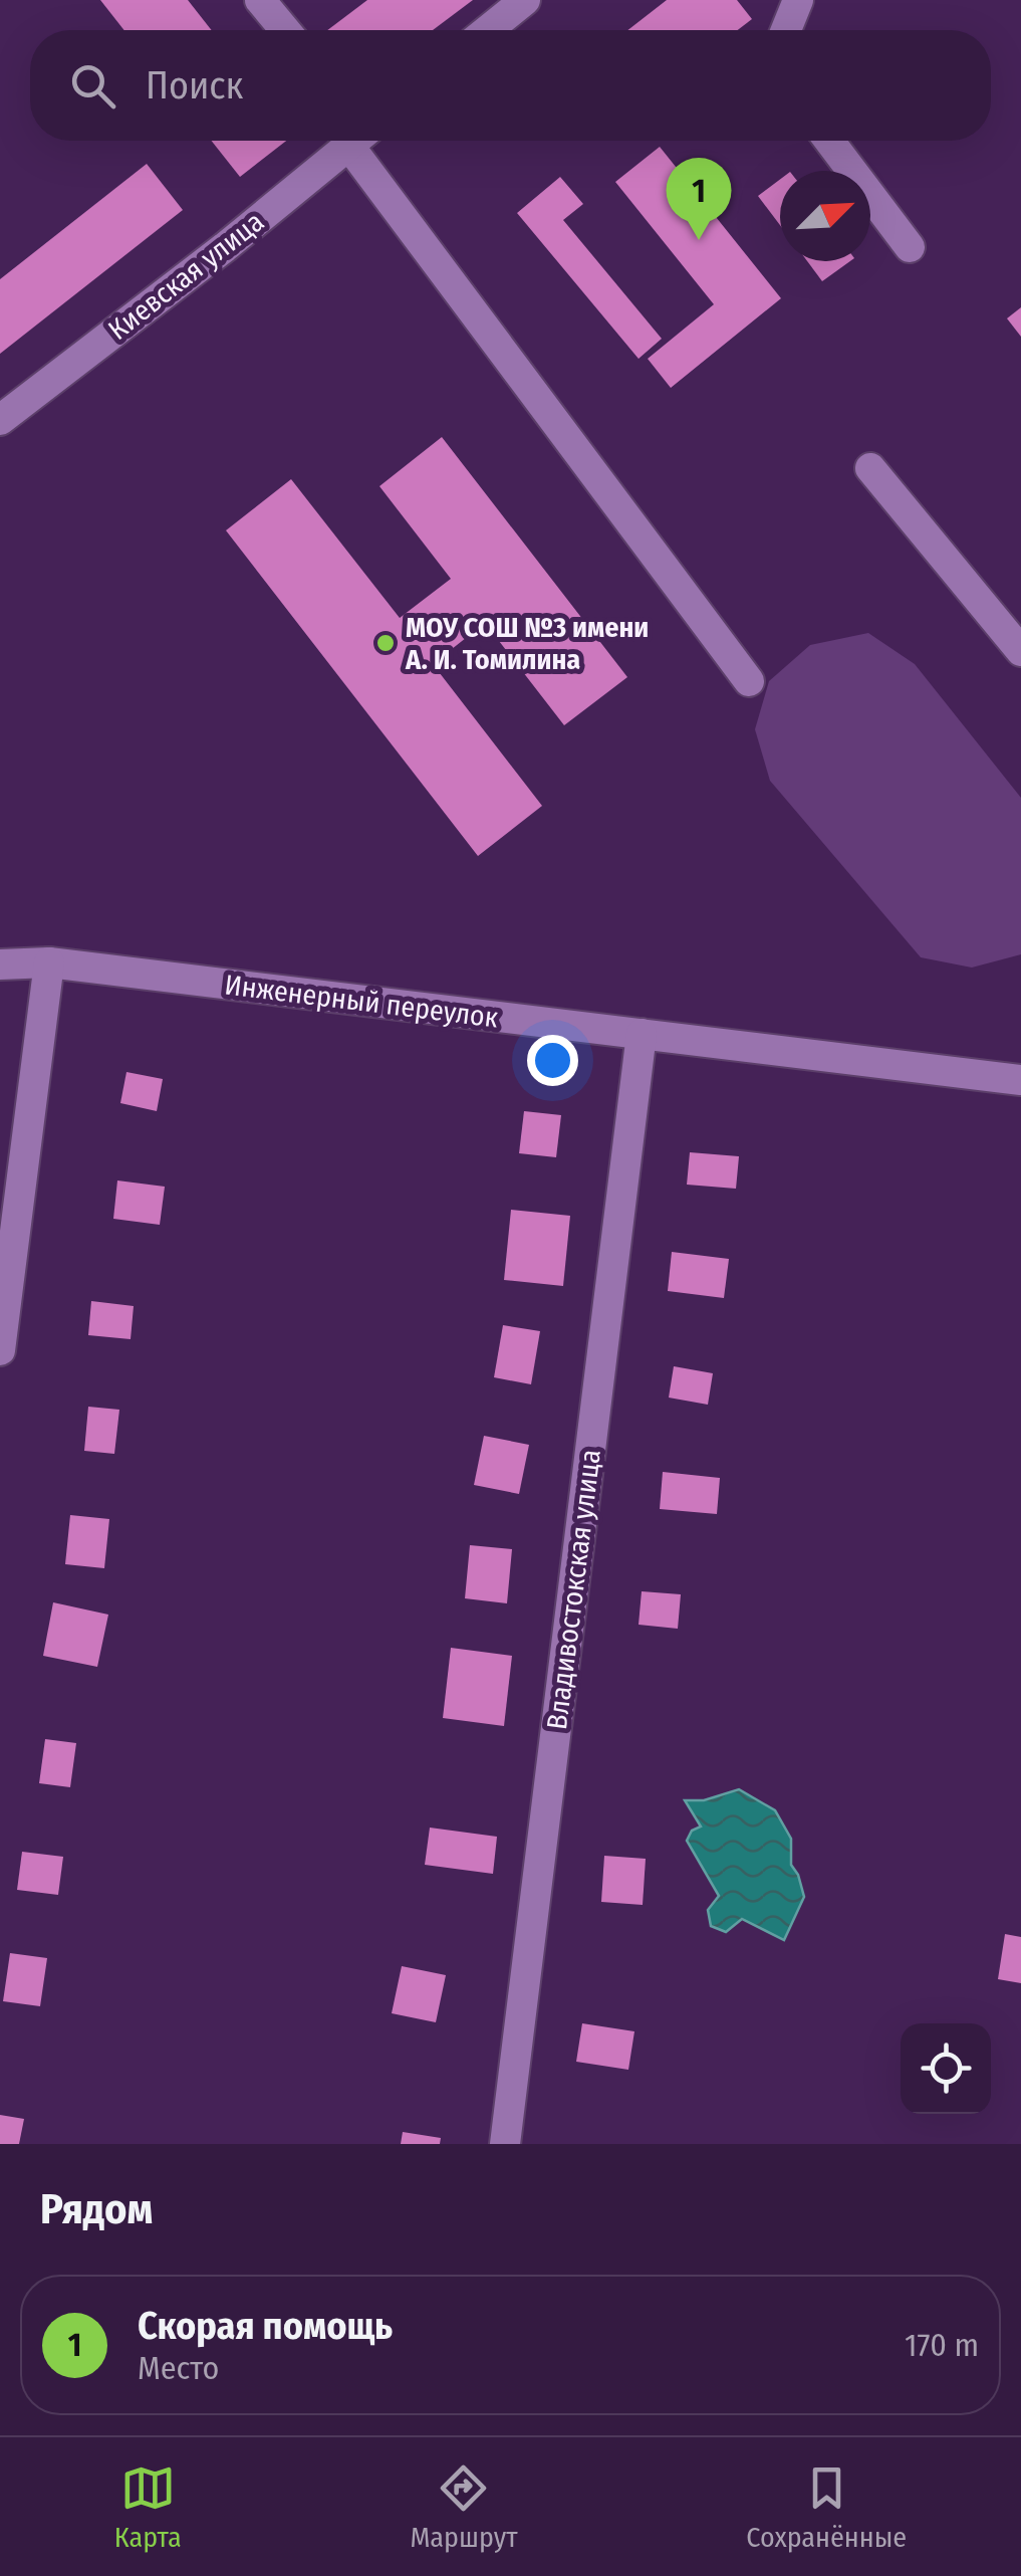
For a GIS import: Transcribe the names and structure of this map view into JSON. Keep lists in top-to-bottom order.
{
  "streets": {
    "street": ["Киевская улица", "Инженерный переулок", "Владивостокская улица"]
  },
  "crossings": [
    ["Инженерный переулок", "Владивостокская улица"]
  ],
  "places": ["МОУ СОШ №3 имени А. И. Томилина"],
  "north": "top right",
  "page": {
    "search": "Поиск",
    "pins": "1",
    "heading": "Рядом",
    "list": [
      {
        "mark": "1",
        "name": "Скорая помощь",
        "note": "Место",
        "value": "170 m"
      }
    ],
    "nav": ["Карта", "Маршрут", "Сохранённые"]
  }
}
